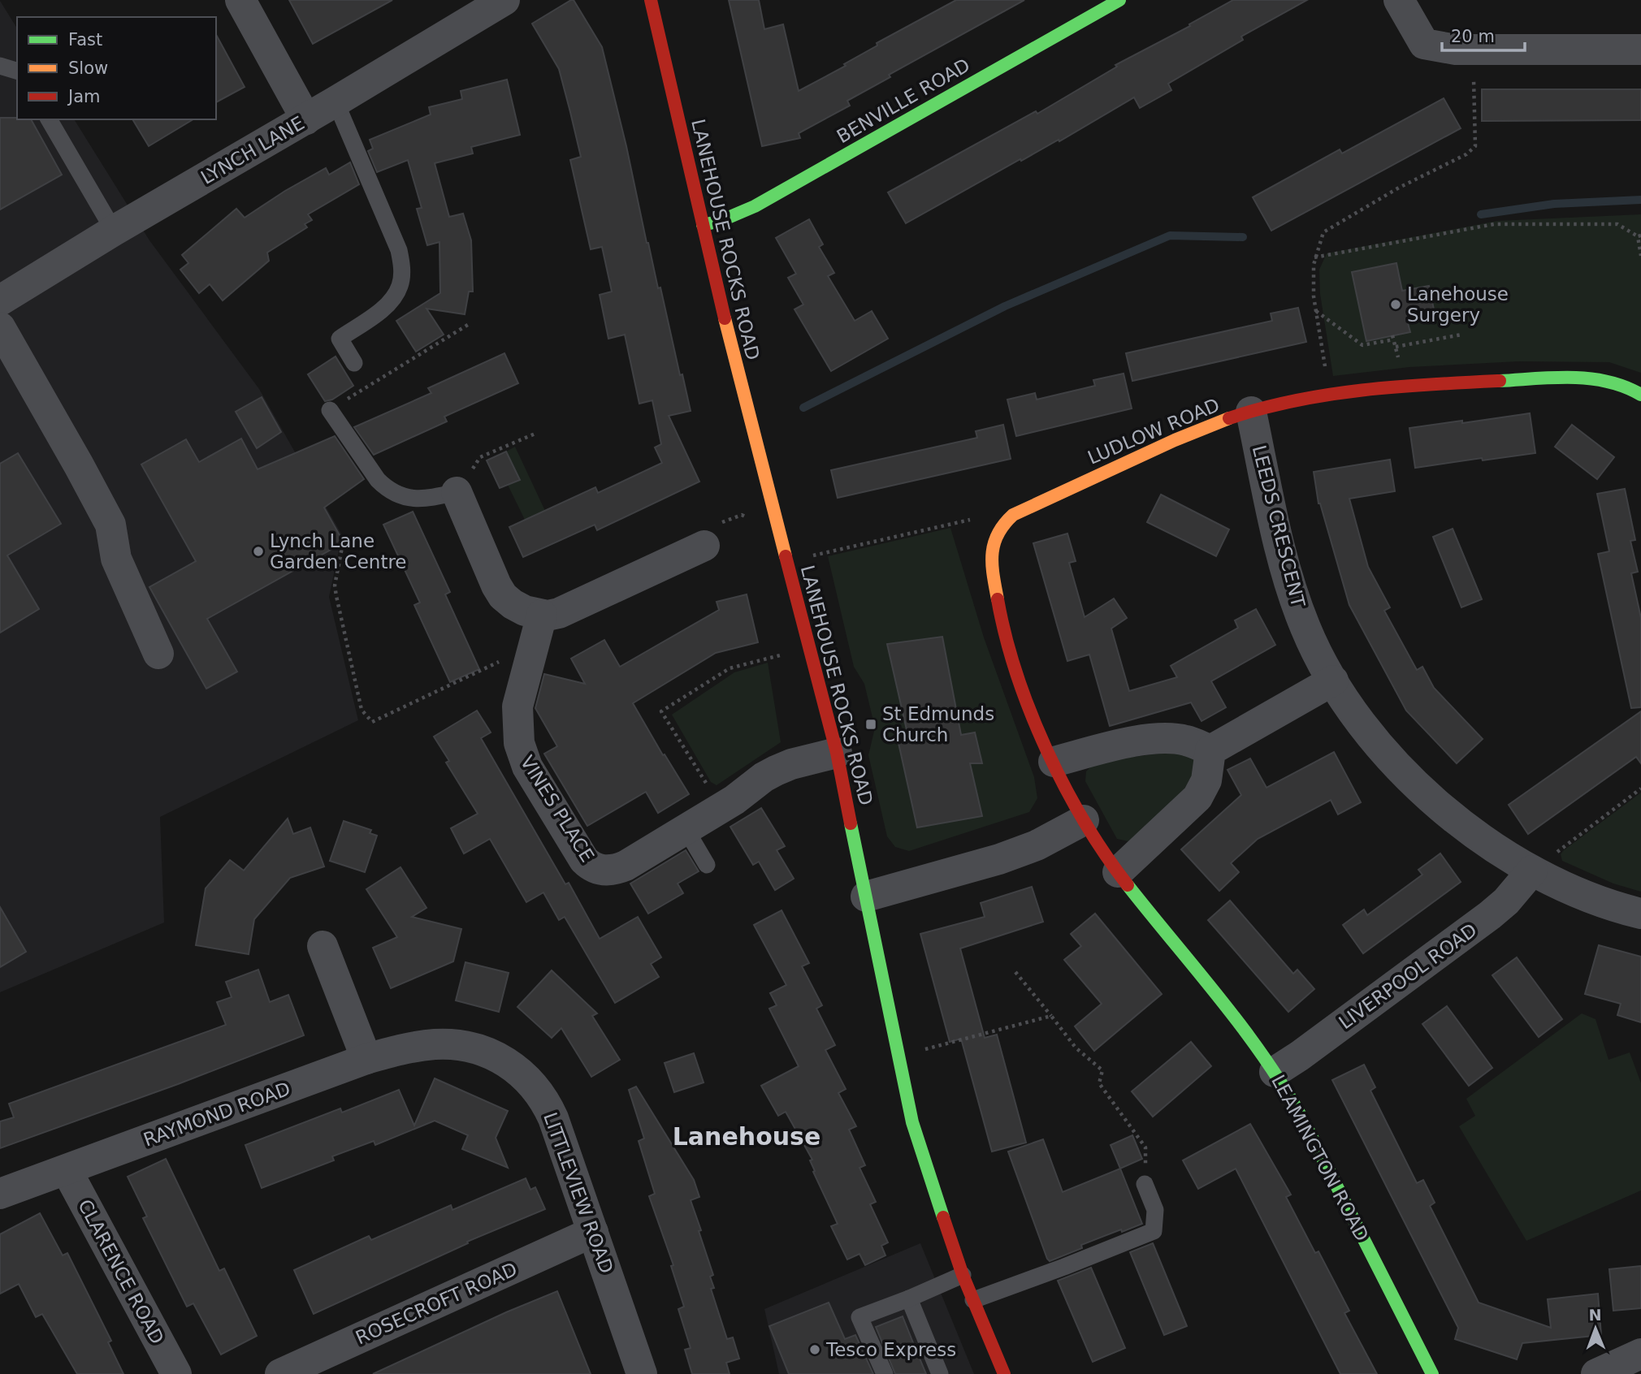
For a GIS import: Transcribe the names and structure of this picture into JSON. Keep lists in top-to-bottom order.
{
  "streets": {
    "main road": [
      "BENVILLE ROAD",
      "LANEHOUSE ROCKS ROAD",
      "LUDLOW ROAD",
      "LEAMINGTON ROAD"
    ],
    "street": [
      "LYNCH LANE",
      "LEEDS CRESCENT",
      "VINES PLACE",
      "LIVERPOOL ROAD",
      "RAYMOND ROAD",
      "LITTLEVIEW ROAD",
      "CLARENCE ROAD",
      "ROSECROFT ROAD"
    ]
  },
  "crossings": [
    ["BENVILLE ROAD", "LANEHOUSE ROCKS ROAD"],
    ["LANEHOUSE ROCKS ROAD", "VINES PLACE"],
    ["LUDLOW ROAD", "LEEDS CRESCENT"],
    ["LEEDS CRESCENT", "LIVERPOOL ROAD"],
    ["LIVERPOOL ROAD", "LEAMINGTON ROAD"],
    ["RAYMOND ROAD", "LITTLEVIEW ROAD"],
    ["RAYMOND ROAD", "CLARENCE ROAD"],
    ["LITTLEVIEW ROAD", "ROSECROFT ROAD"]
  ],
  "districts": ["Lanehouse"],
  "places": {
    "other": ["Lanehouse Surgery", "Lynch Lane Garden Centre", "Tesco Express"],
    "transit": ["St Edmunds Church"]
  },
  "legend": ["Fast", "Slow", "Jam"],
  "scale_bar": "20 m",
  "north": "top"
}
